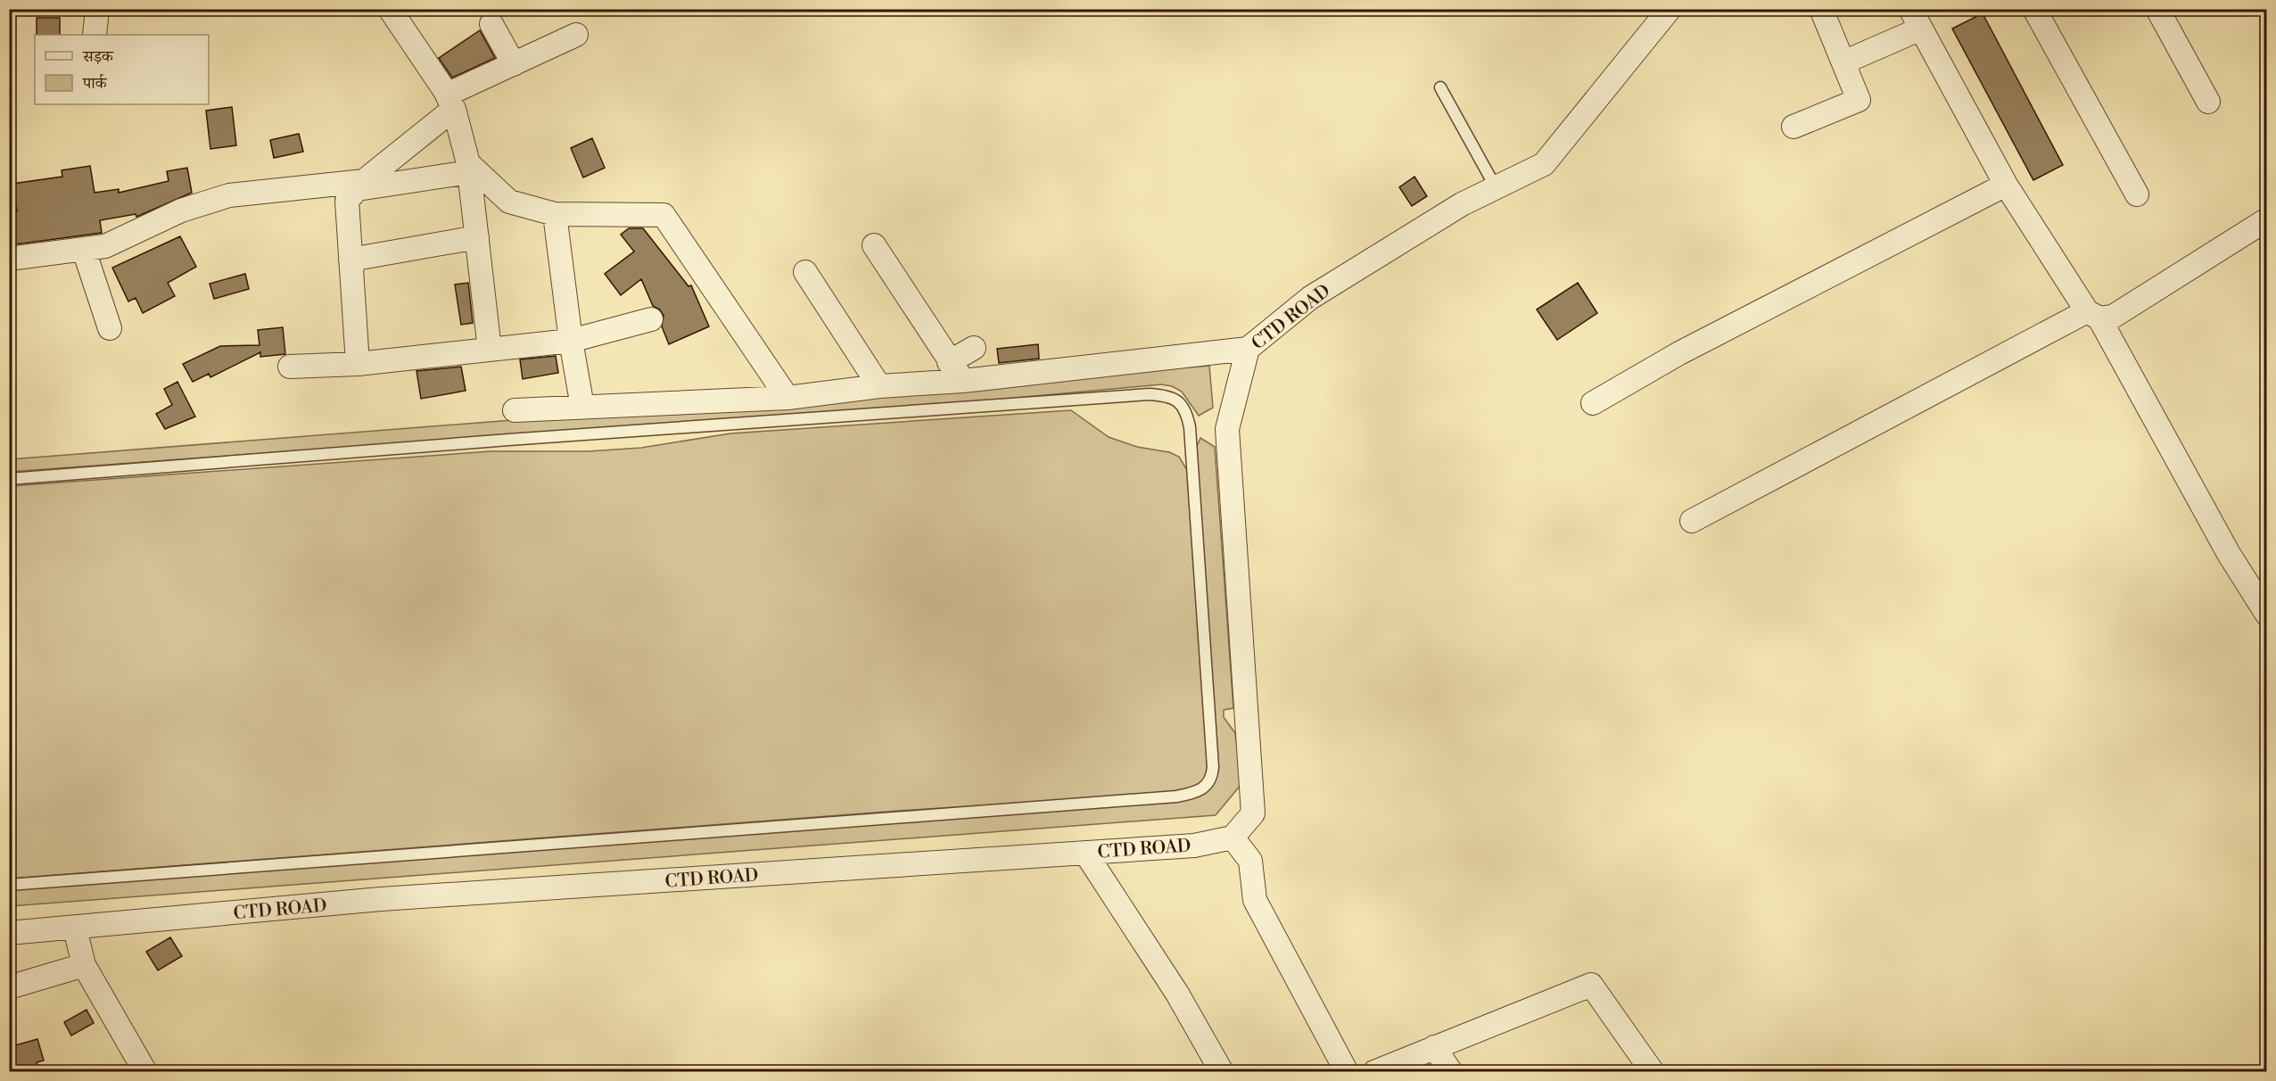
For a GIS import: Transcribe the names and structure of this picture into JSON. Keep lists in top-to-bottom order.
{
  "streets": {
    "street": ["CTD ROAD"]
  },
  "legend": ["सड़क", "पार्क"]
}
